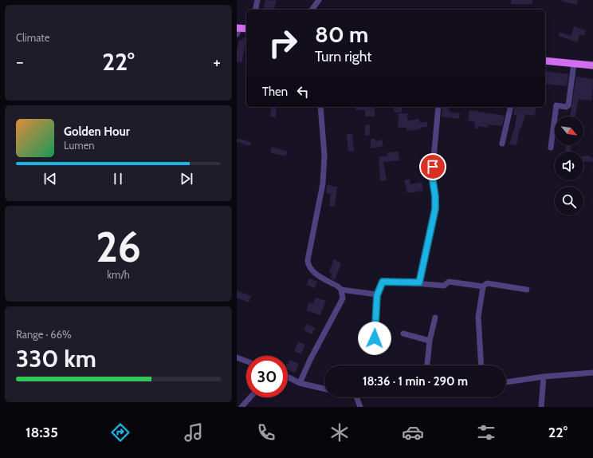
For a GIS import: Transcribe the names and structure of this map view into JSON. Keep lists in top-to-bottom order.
{
  "north": "bottom right",
  "page": {
    "tile": [
      "Climate",
      ["26", "km/h"],
      ["Range · 66%", "330 km"]
    ],
    "turn": ["80 m", "Turn right"],
    "heat": ["−", "22°", "+"],
    "then": "Then",
    "song": ["Golden Hour", "Lumen"],
    "limit": "30",
    "trip": "18:36 · 1 min · 290 m",
    "tabs": ["18:35", "22°"]
  }
}
